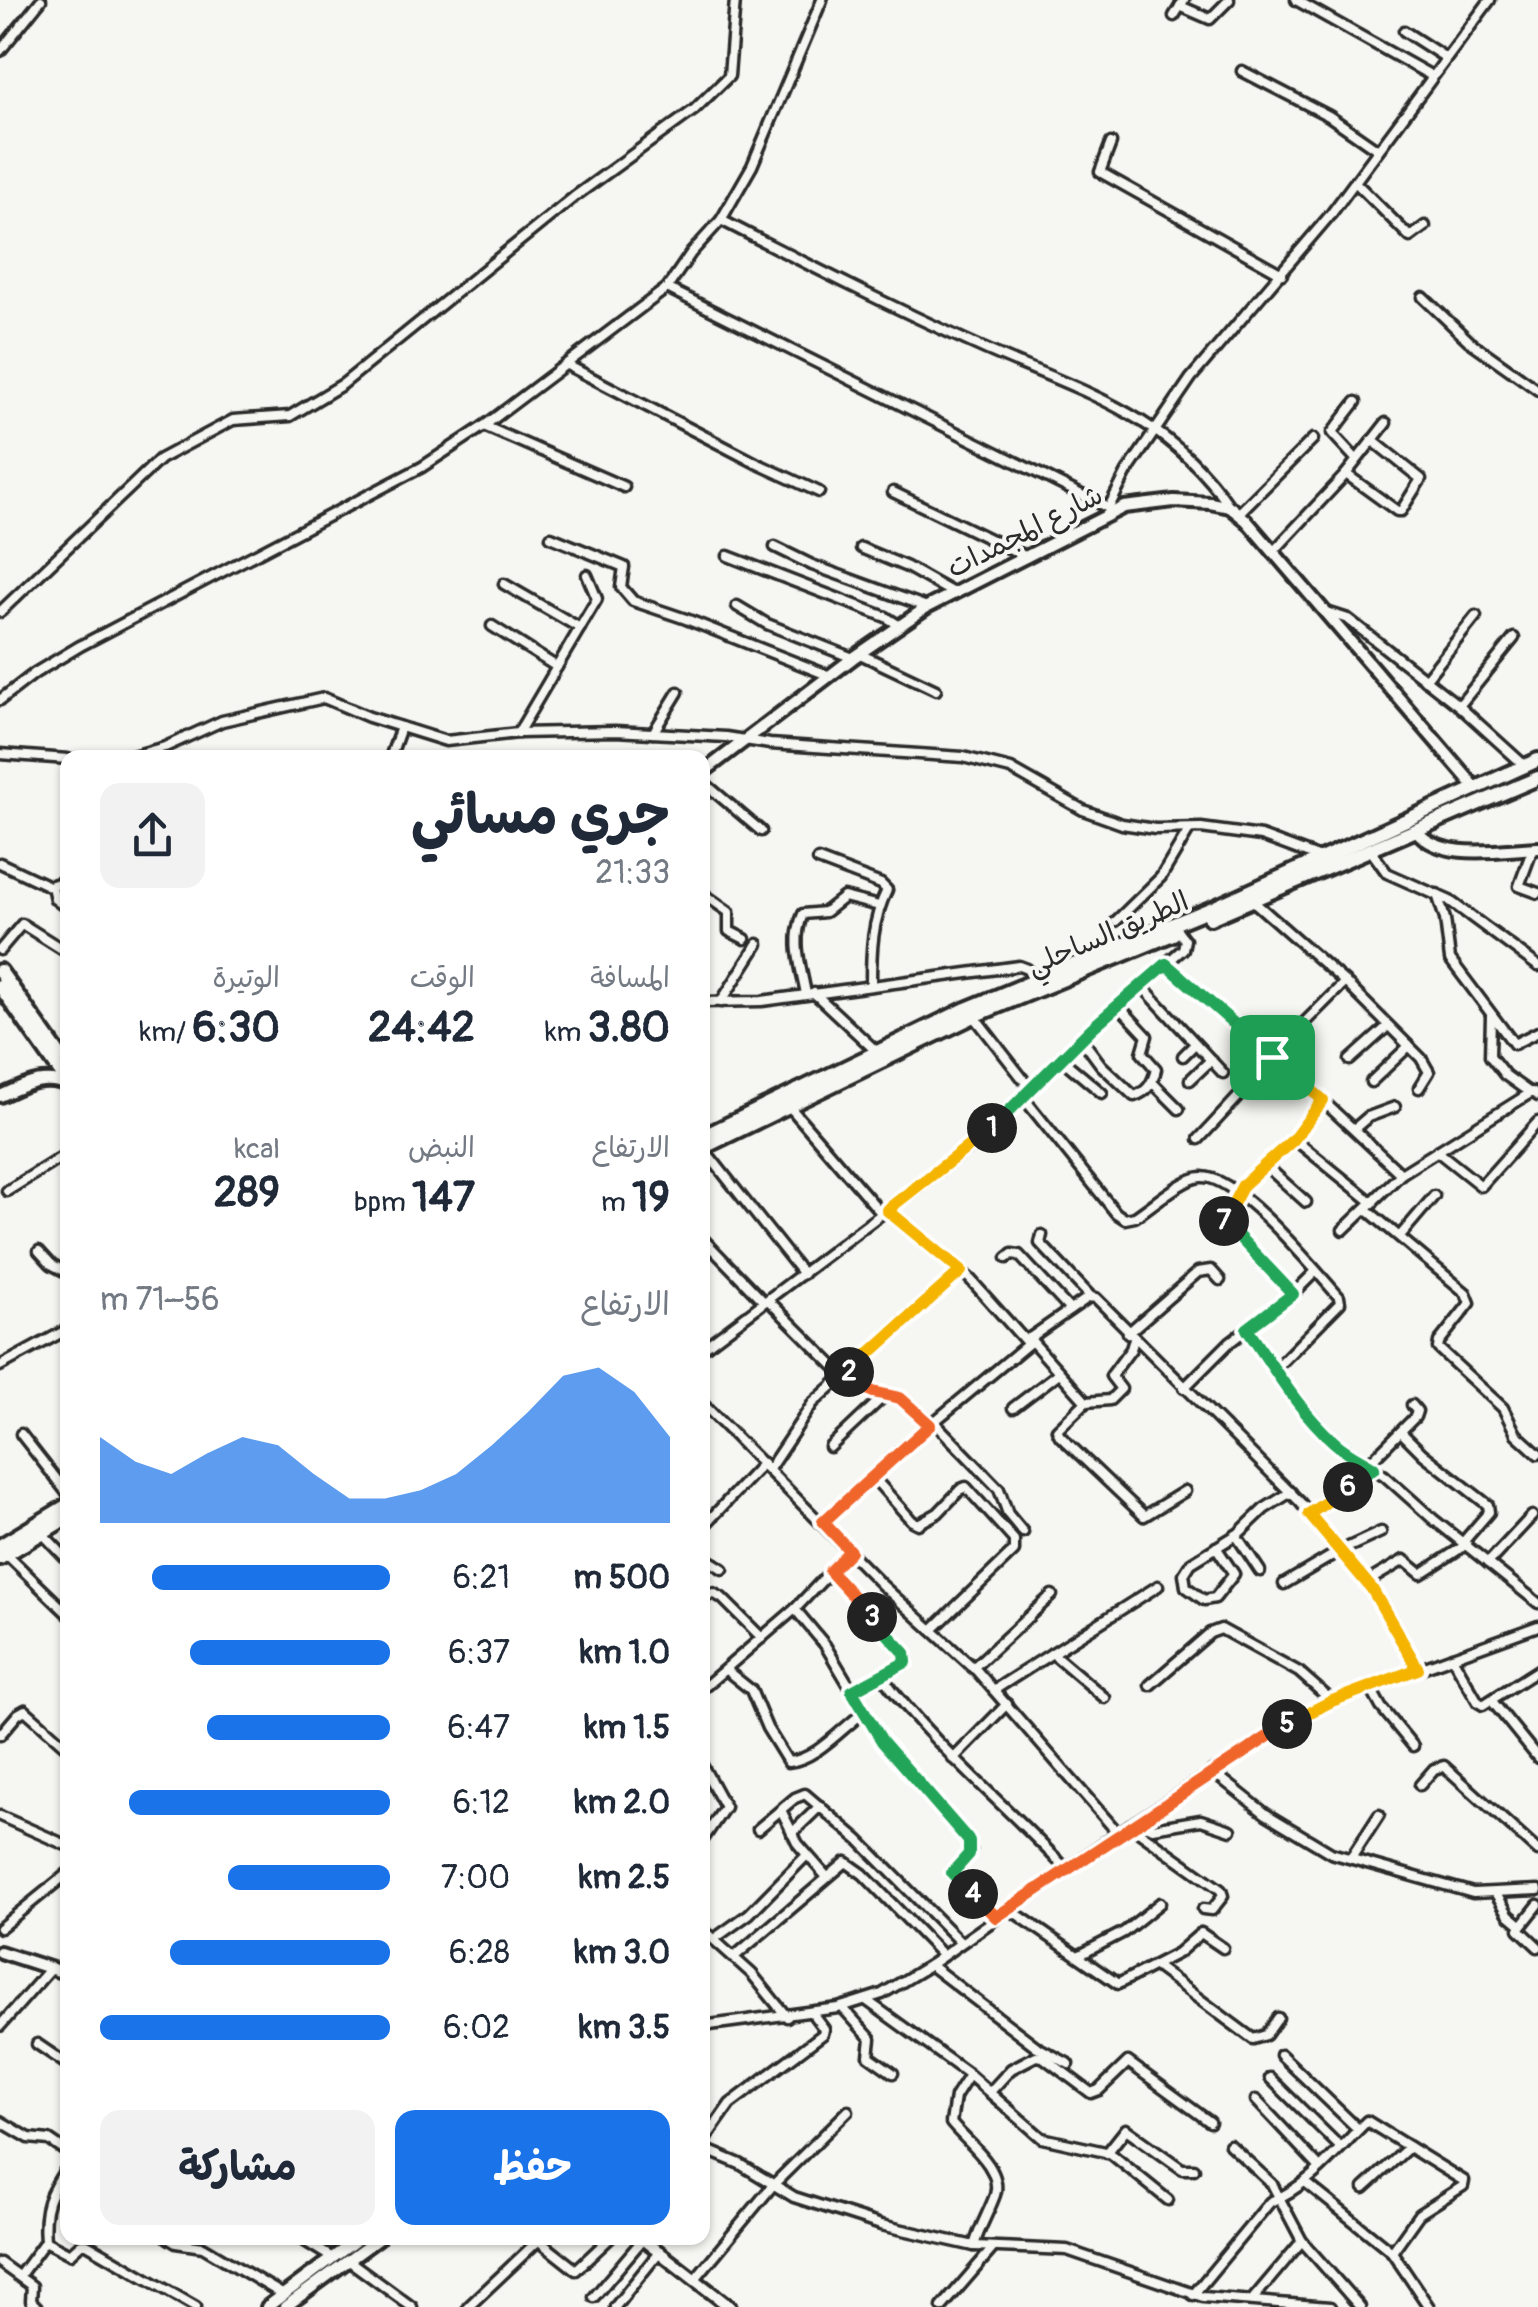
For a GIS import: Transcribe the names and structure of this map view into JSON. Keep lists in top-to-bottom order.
{
  "streets": {
    "highway": ["الطريق الساحلي"],
    "main road": ["شارع المجمدات"]
  },
  "page": {
    "heading": ["جري مسائي", "21:33"],
    "stats": [
      ["المسافة", "3.80 km"],
      ["الوقت", "24:42"],
      ["الوتيرة", "6:30 /km"],
      ["الارتفاع", "19 m"],
      ["النبض", "147 bpm"],
      ["kcal", "289"]
    ],
    "pins": [
      "1",
      "7",
      "2",
      "6",
      "3",
      "5",
      "4"
    ],
    "chart": ["الارتفاع", "56–71 m"],
    "list": [
      {
        "name": "500 m",
        "note": "6:21"
      },
      {
        "name": "1.0 km",
        "note": "6:37"
      },
      {
        "name": "1.5 km",
        "note": "6:47"
      },
      {
        "name": "2.0 km",
        "note": "6:12"
      },
      {
        "name": "2.5 km",
        "note": "7:00"
      },
      {
        "name": "3.0 km",
        "note": "6:28"
      },
      {
        "name": "3.5 km",
        "note": "6:02"
      }
    ],
    "buttons": ["حفظ", "مشاركة"]
  }
}
